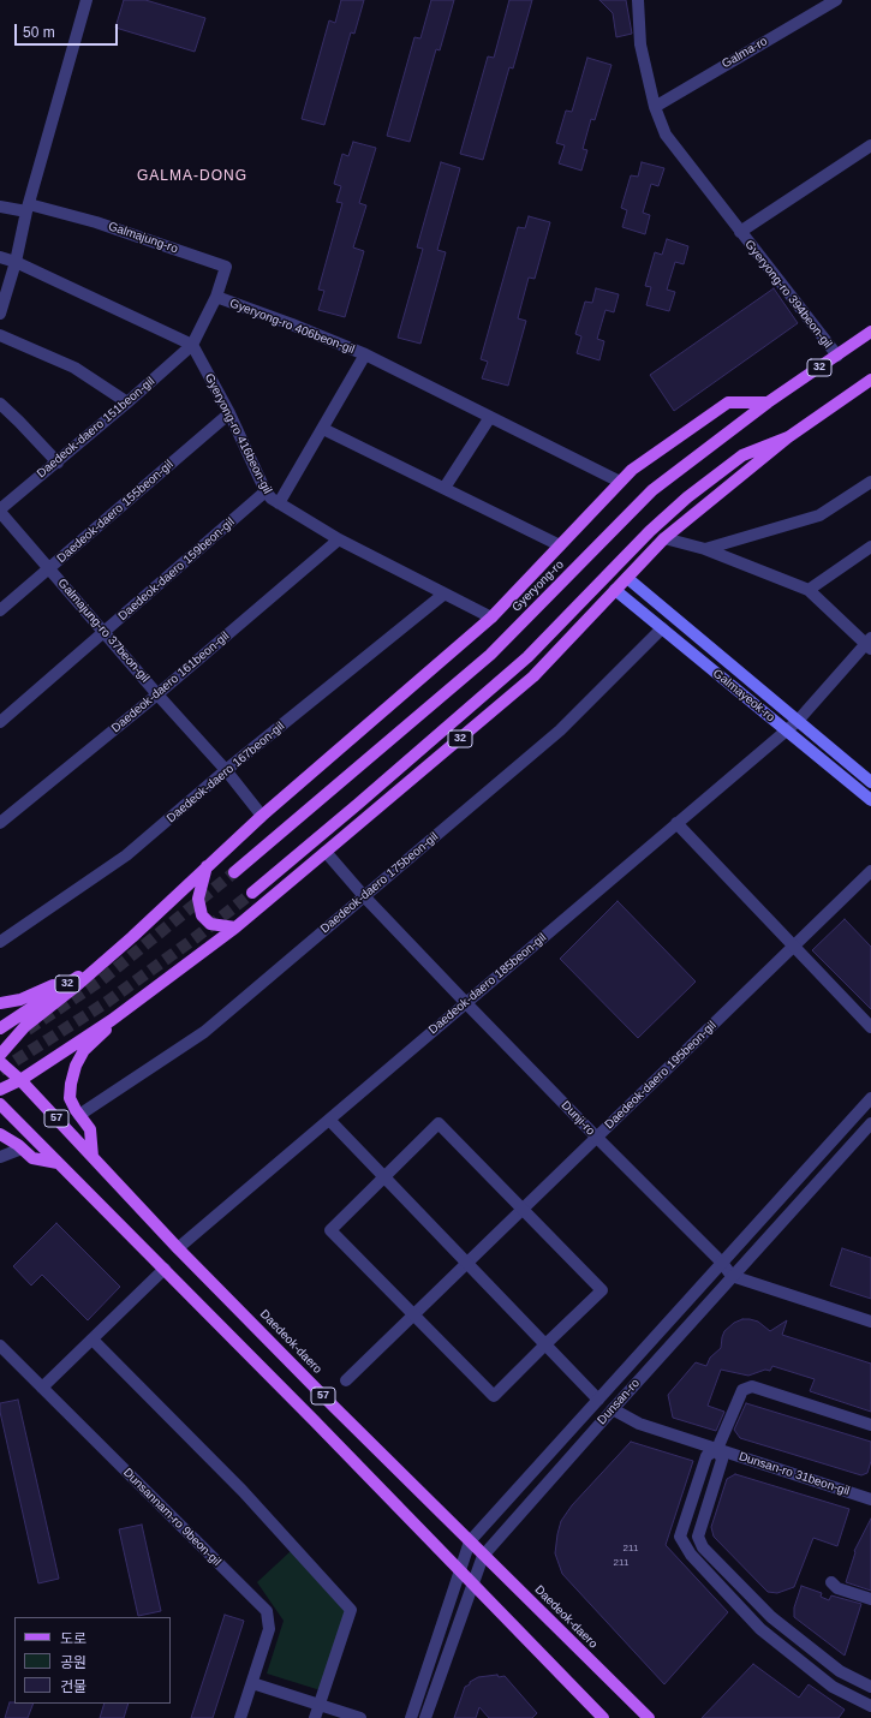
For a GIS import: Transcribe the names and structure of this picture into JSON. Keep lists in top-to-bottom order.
{
  "streets": {
    "main road": [
      "32",
      "Gyeryong-ro",
      "Galmayeok-ro",
      "57",
      "Daedeok-daero"
    ],
    "street": [
      "Galma-ro",
      "Galmajung-ro",
      "Gyeryong-ro 394beon-gil",
      "Gyeryong-ro 406beon-gil",
      "Daedeok-daero 151beon-gil",
      "Gyeryong-ro 416beon-gil",
      "Daedeok-daero 155beon-gil",
      "Daedeok-daero 159beon-gil",
      "Galmajung-ro 37beon-gil",
      "Daedeok-daero 161beon-gil",
      "Daedeok-daero 167beon-gil",
      "Daedeok-daero 175beon-gil",
      "Daedeok-daero 185beon-gil",
      "Daedeok-daero 195beon-gil",
      "Dunji-ro",
      "Dunsan-ro",
      "Dunsan-ro 31beon-gil",
      "Dunsannam-ro 9beon-gil"
    ]
  },
  "crossings": [
    ["Galma-ro", "Gyeryong-ro 394beon-gil"],
    ["Galmajung-ro", "Gyeryong-ro 406beon-gil"],
    ["Gyeryong-ro 394beon-gil", "Gyeryong-ro"],
    ["Gyeryong-ro 406beon-gil", "32"],
    ["Gyeryong-ro 406beon-gil", "Daedeok-daero 151beon-gil"],
    ["Gyeryong-ro 406beon-gil", "Gyeryong-ro 416beon-gil"],
    ["Gyeryong-ro 406beon-gil", "Gyeryong-ro"],
    ["32", "Gyeryong-ro 416beon-gil"],
    ["32", "Gyeryong-ro"],
    ["32", "Galmajung-ro 37beon-gil"],
    ["32", "Galmayeok-ro"],
    ["32", "Dunji-ro"],
    ["32", "Daedeok-daero"],
    ["Daedeok-daero 151beon-gil", "Gyeryong-ro 416beon-gil"],
    ["Daedeok-daero 151beon-gil", "Galmajung-ro 37beon-gil"],
    ["Gyeryong-ro 416beon-gil", "Daedeok-daero 155beon-gil"],
    ["Gyeryong-ro 416beon-gil", "Daedeok-daero 159beon-gil"],
    ["Gyeryong-ro 416beon-gil", "Daedeok-daero 161beon-gil"],
    ["Gyeryong-ro 416beon-gil", "Daedeok-daero 167beon-gil"],
    ["Daedeok-daero 155beon-gil", "Galmajung-ro 37beon-gil"],
    ["Daedeok-daero 159beon-gil", "Galmajung-ro 37beon-gil"],
    ["Galmajung-ro 37beon-gil", "Daedeok-daero 161beon-gil"],
    ["Galmajung-ro 37beon-gil", "Daedeok-daero 167beon-gil"],
    ["Galmayeok-ro", "Daedeok-daero 175beon-gil"],
    ["Galmayeok-ro", "Daedeok-daero 185beon-gil"],
    ["Daedeok-daero 175beon-gil", "Dunji-ro"],
    ["Daedeok-daero 185beon-gil", "Dunji-ro"],
    ["Daedeok-daero 185beon-gil", "Daedeok-daero"],
    ["Daedeok-daero 185beon-gil", "Dunsan-ro"],
    ["Daedeok-daero 195beon-gil", "Dunji-ro"],
    ["Daedeok-daero 195beon-gil", "Dunsan-ro"],
    ["57", "Dunsan-ro"],
    ["Dunji-ro", "Dunsan-ro"],
    ["Daedeok-daero", "Dunsan-ro"],
    ["Dunsan-ro", "Dunsan-ro 31beon-gil"]
  ],
  "districts": ["GALMA-DONG"],
  "house_numbers": ["211", "211"],
  "legend": ["도로", "공원", "건물"],
  "scale_bar": "50 m"
}
